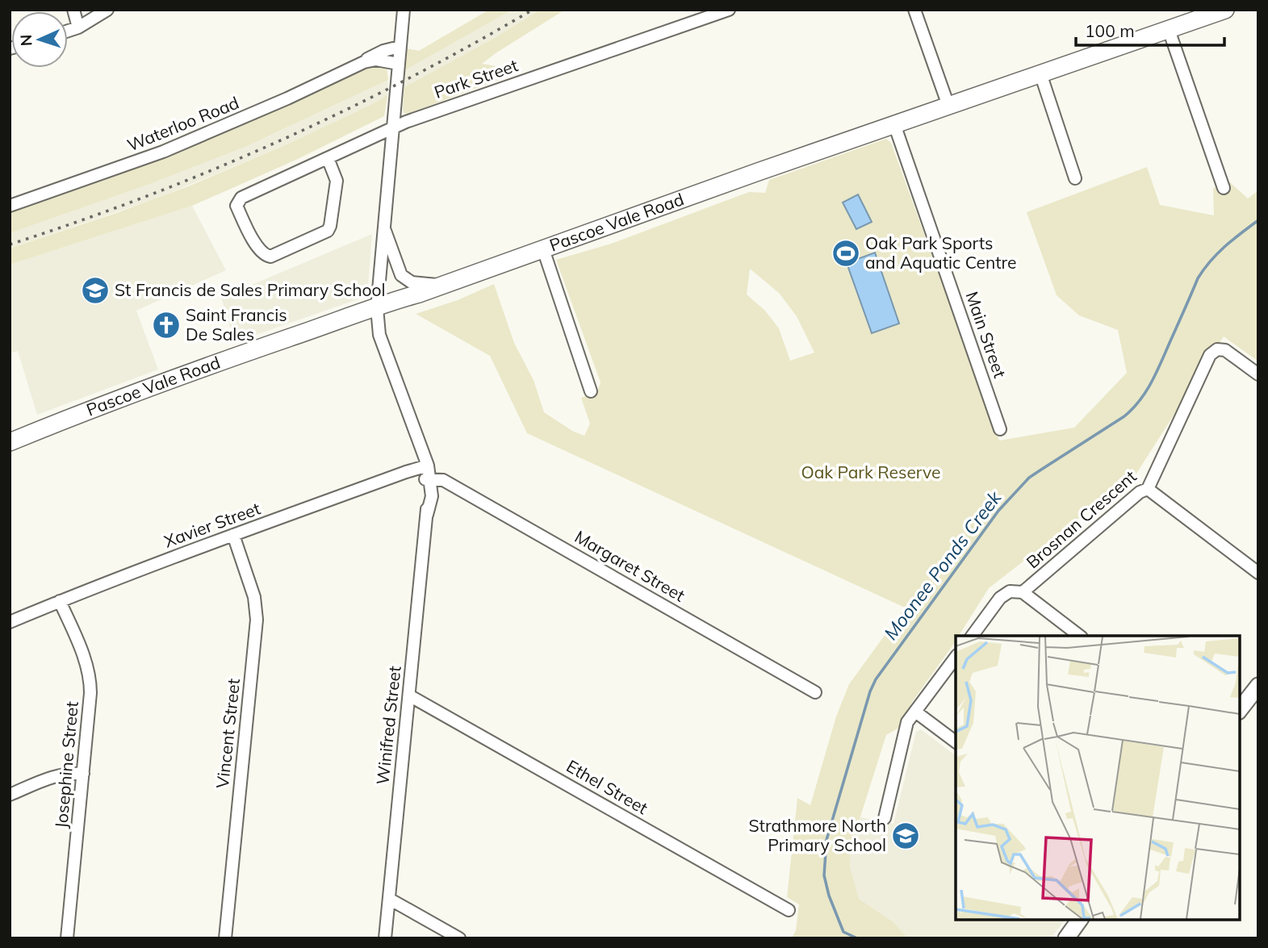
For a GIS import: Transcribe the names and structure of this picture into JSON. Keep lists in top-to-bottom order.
{
  "streets": {
    "main road": ["Pascoe Vale Road"],
    "street": [
      "Park Street",
      "Waterloo Road",
      "Main Street",
      "Brosnan Crescent",
      "Xavier Street",
      "Margaret Street",
      "Winifred Street",
      "Vincent Street",
      "Josephine Street",
      "Ethel Street"
    ]
  },
  "crossings": [
    ["Park Street", "Winifred Street"],
    ["Waterloo Road", "Winifred Street"],
    ["Pascoe Vale Road", "Main Street"],
    ["Pascoe Vale Road", "Winifred Street"],
    ["Xavier Street", "Winifred Street"],
    ["Xavier Street", "Vincent Street"],
    ["Xavier Street", "Josephine Street"],
    ["Margaret Street", "Winifred Street"],
    ["Winifred Street", "Ethel Street"]
  ],
  "water": ["Moonee Ponds Creek"],
  "parks": ["Oak Park Reserve"],
  "places": {
    "sports": ["Oak Park Sports and Aquatic Centre"],
    "school or university": ["St Francis de Sales Primary School", "Strathmore North Primary School"],
    "church": ["Saint Francis De Sales"]
  },
  "scale_bar": "100 m",
  "north": "left"
}
